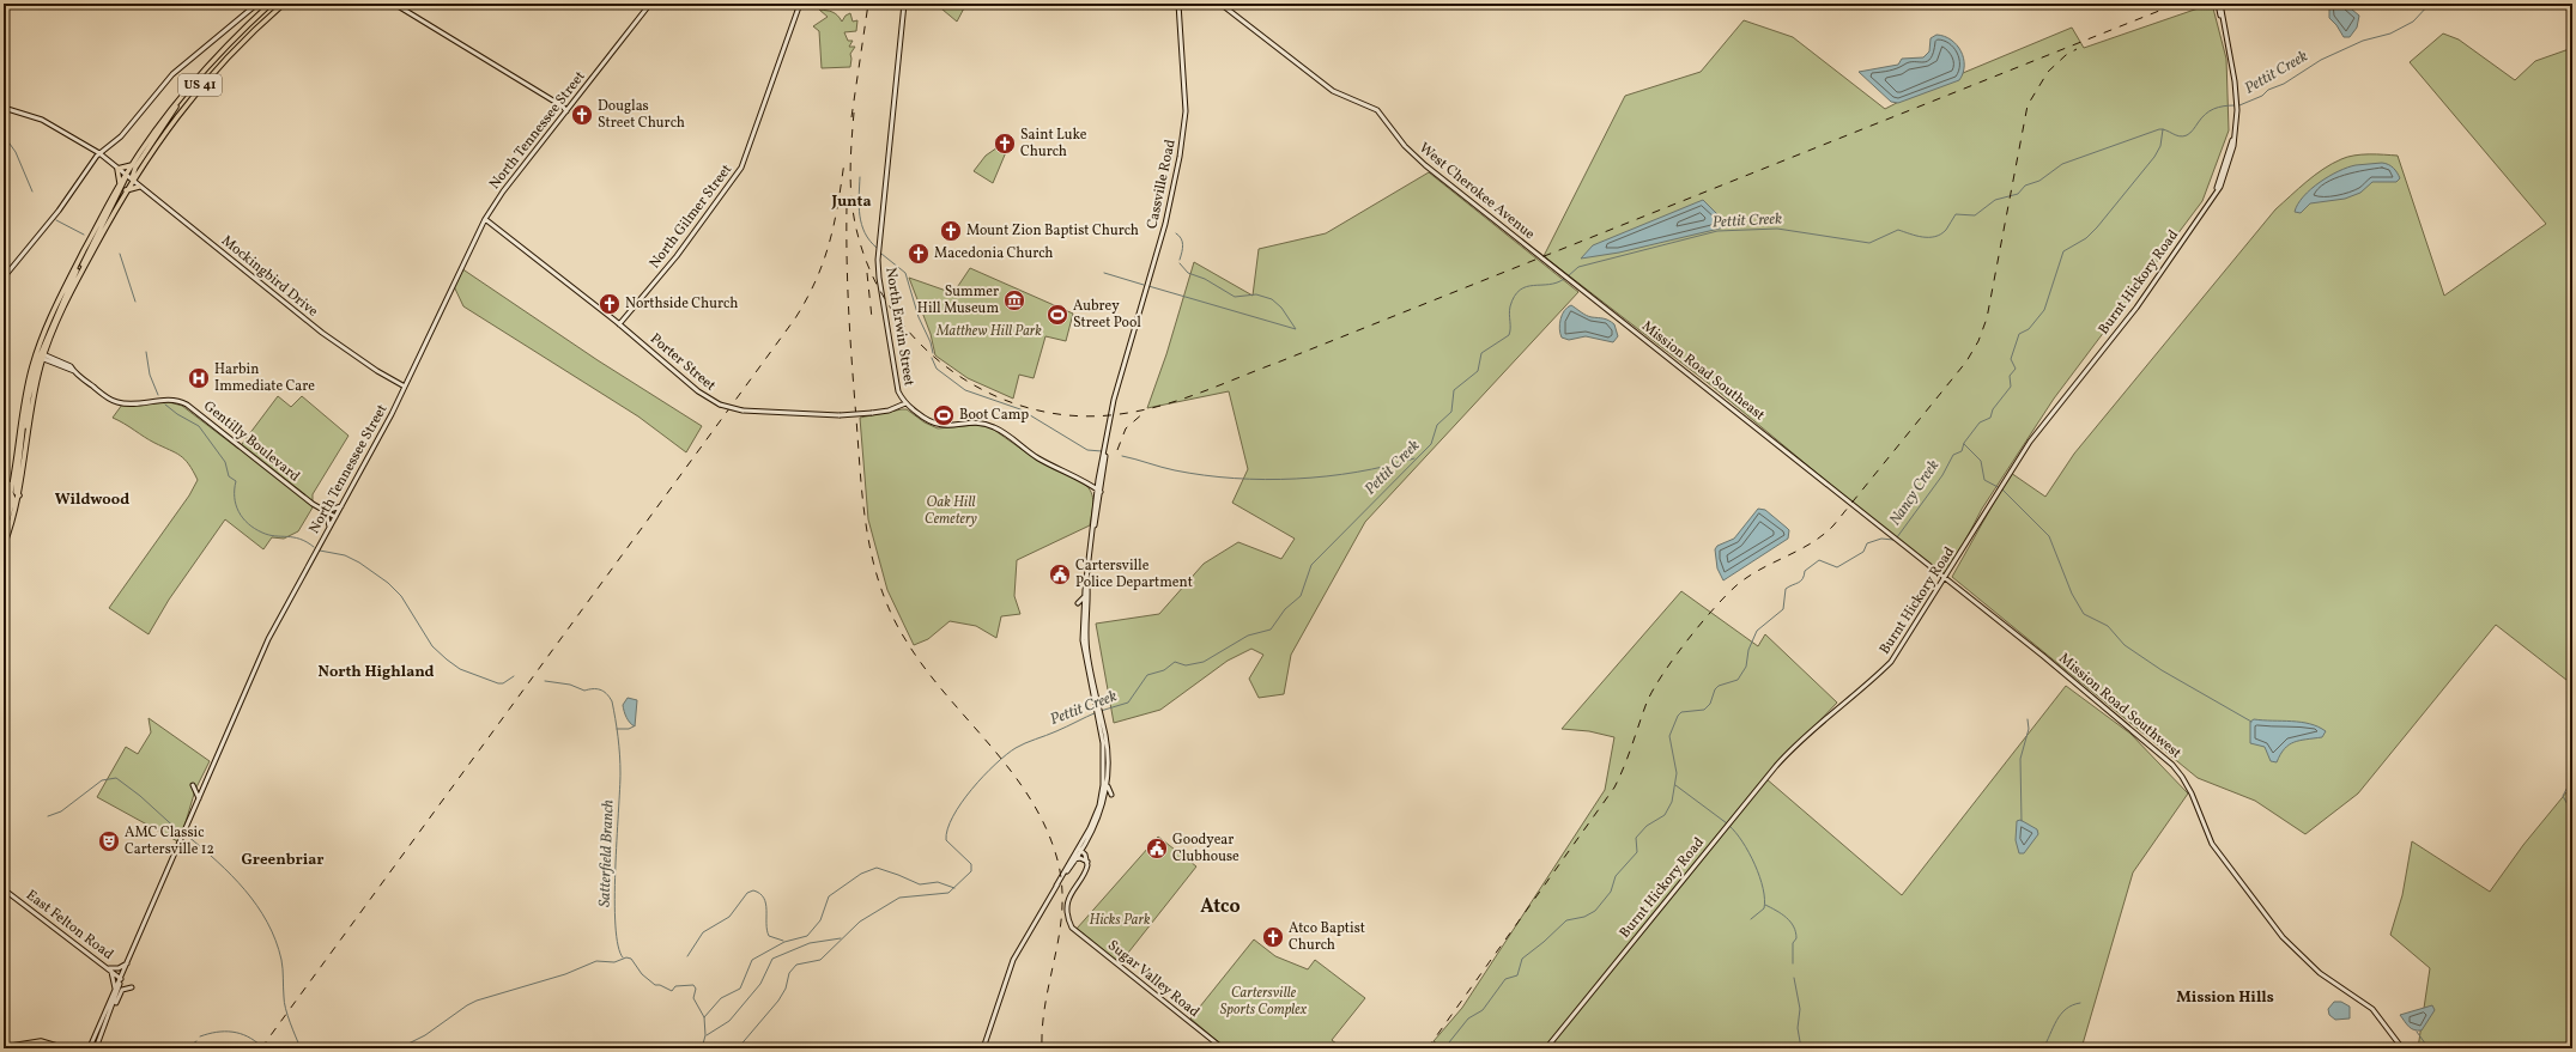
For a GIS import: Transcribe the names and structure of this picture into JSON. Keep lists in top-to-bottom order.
{
  "streets": {
    "main road": [
      "US 41",
      "North Tennessee Street",
      "Cassville Road",
      "West Cherokee Avenue",
      "North Gilmer Street",
      "Mockingbird Drive",
      "Burnt Hickory Road",
      "North Erwin Street",
      "Porter Street",
      "Mission Road Southeast",
      "Gentilly Boulevard",
      "Mission Road Southwest",
      "East Felton Road",
      "Sugar Valley Road"
    ]
  },
  "crossings": [
    ["US 41", "Mockingbird Drive"],
    ["US 41", "Gentilly Boulevard"],
    ["North Tennessee Street", "Mockingbird Drive"],
    ["North Tennessee Street", "Porter Street"],
    ["North Tennessee Street", "Gentilly Boulevard"],
    ["North Tennessee Street", "East Felton Road"],
    ["Cassville Road", "North Erwin Street"],
    ["West Cherokee Avenue", "Mission Road Southeast"],
    ["North Gilmer Street", "Porter Street"],
    ["Burnt Hickory Road", "Mission Road Southwest"],
    ["North Erwin Street", "Porter Street"],
    ["Mission Road Southeast", "Mission Road Southwest"]
  ],
  "districts": [
    "Junta",
    "Wildwood",
    "North Highland",
    "Greenbriar",
    "Atco",
    "Mission Hills"
  ],
  "water": ["Pettit Creek", "Nancy Creek", "Satterfield Branch"],
  "parks": [
    "Matthew Hill Park",
    "Oak Hill Cemetery",
    "Hicks Park",
    "Cartersville Sports Complex"
  ],
  "places": {
    "church": [
      "Douglas Street Church",
      "Saint Luke Church",
      "Mount Zion Baptist Church",
      "Macedonia Church",
      "Northside Church",
      "Atco Baptist Church"
    ],
    "museum": ["Summer Hill Museum"],
    "sports": ["Aubrey Street Pool", "Boot Camp"],
    "hospital": ["Harbin Immediate Care"],
    "public building": ["Cartersville Police Department", "Goodyear Clubhouse"],
    "theatre": ["AMC Classic Cartersville 12"]
  }
}
